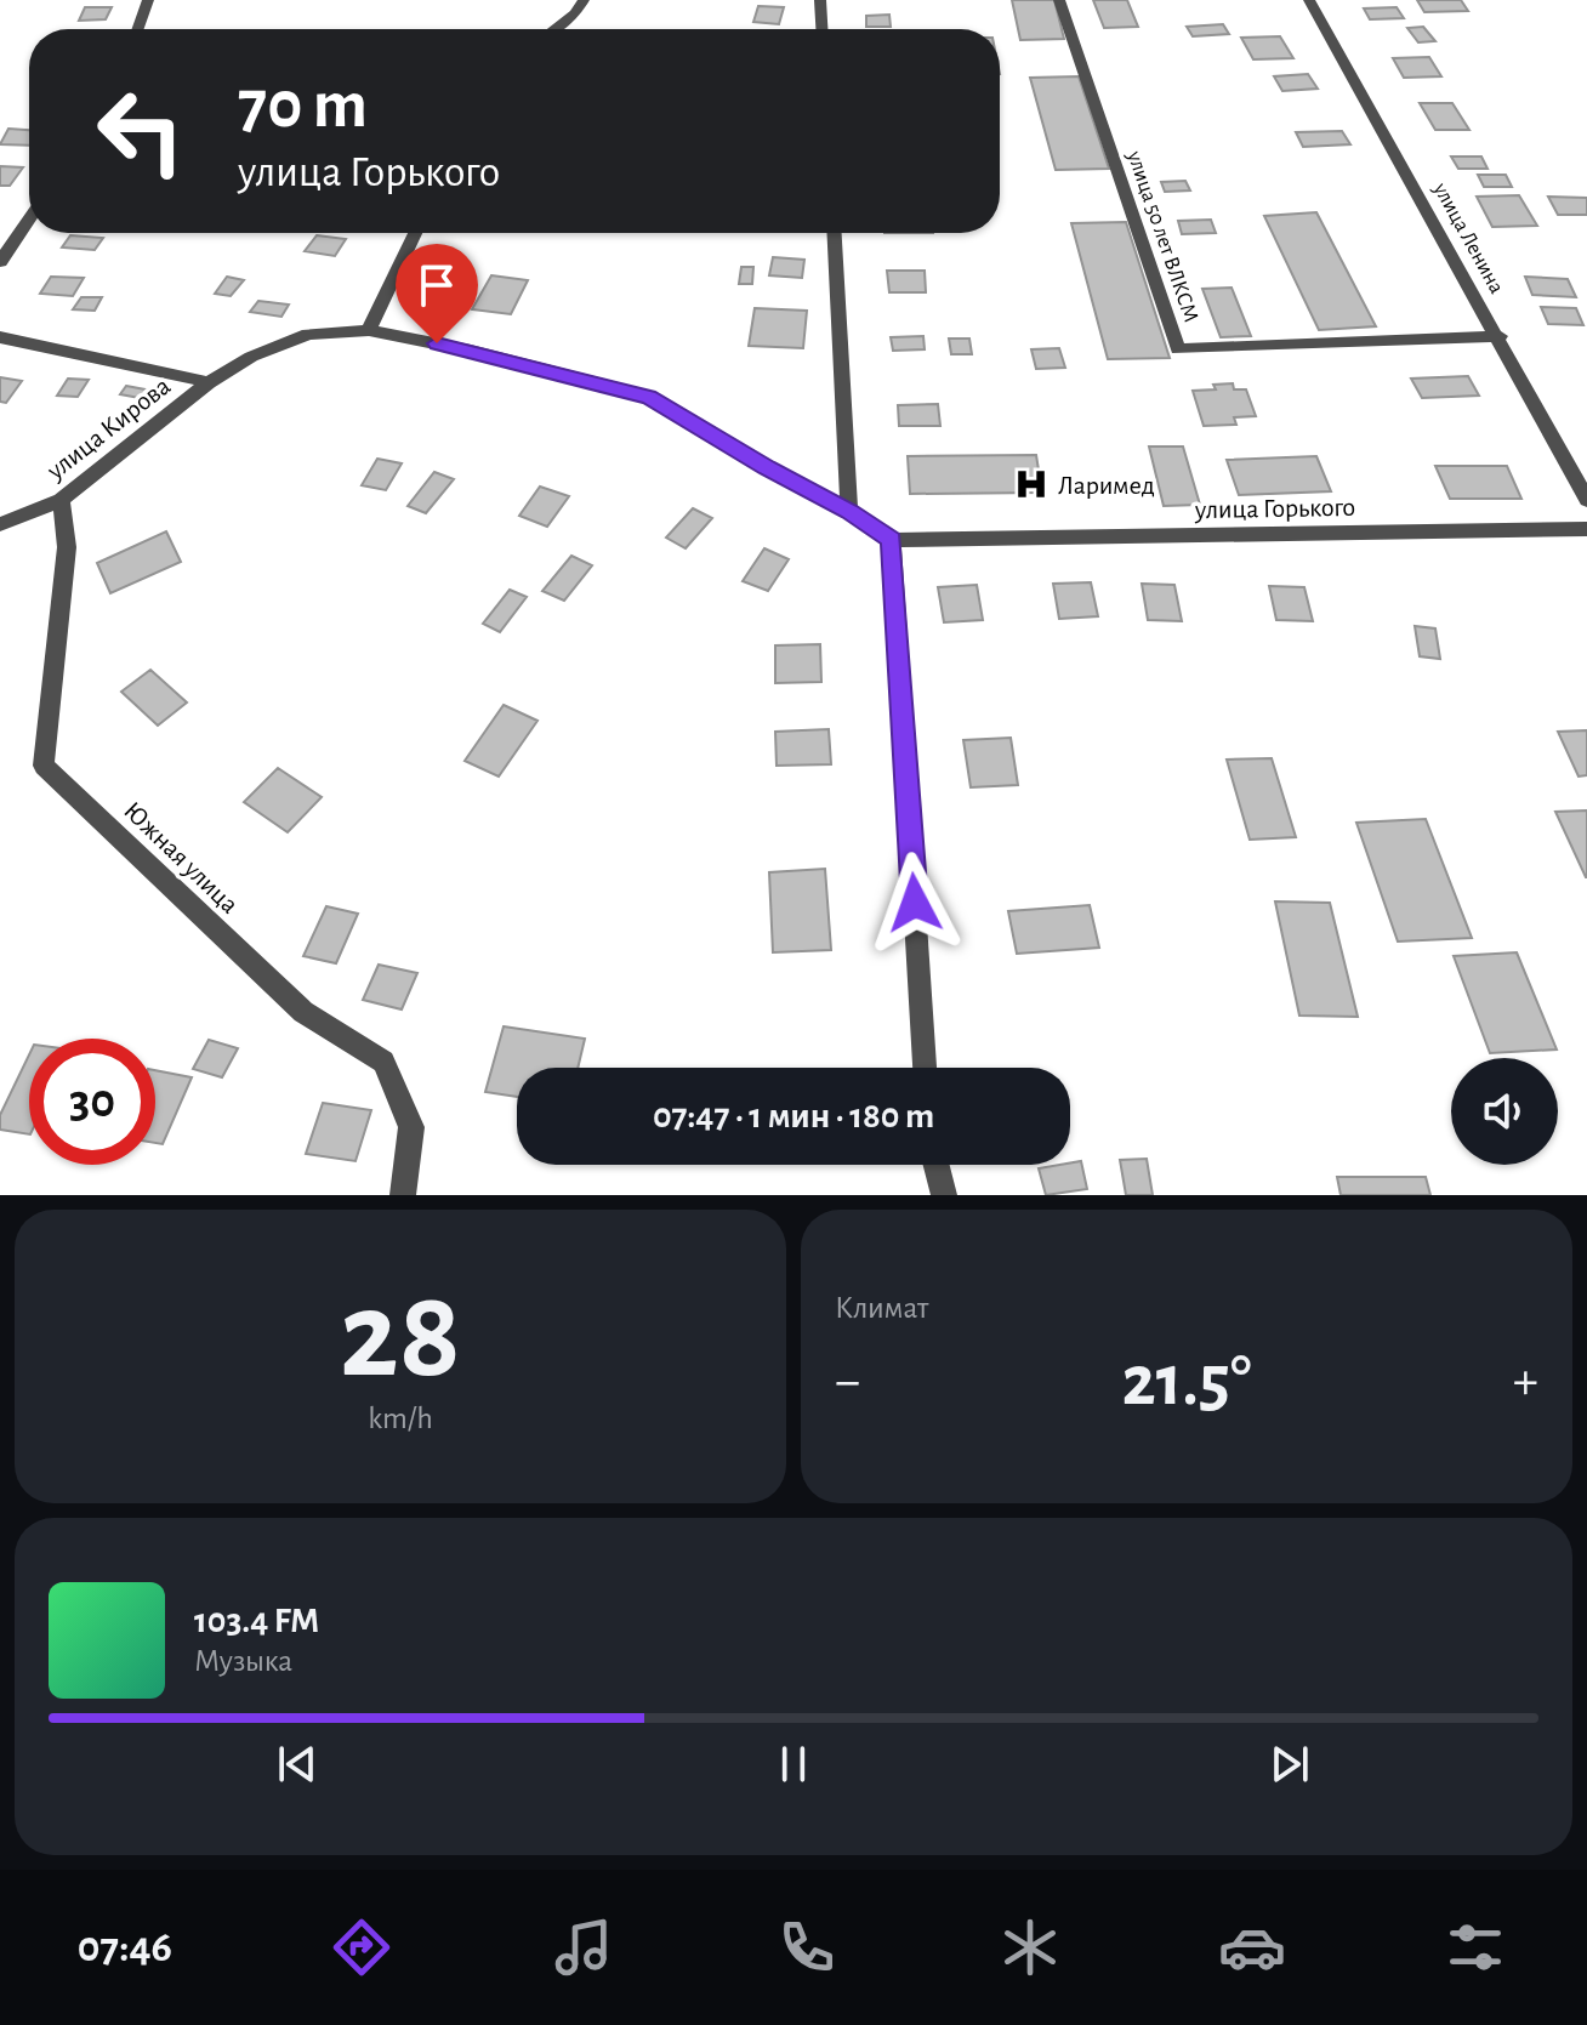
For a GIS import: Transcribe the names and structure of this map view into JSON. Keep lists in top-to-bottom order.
{
  "streets": {
    "street": [
      "улица 50 лет ВЛКСМ",
      "улица Ленина",
      "улица Кирова",
      "улица Горького",
      "Южная улица"
    ]
  },
  "crossings": [
    ["улица 50 лет ВЛКСМ", "улица Ленина"],
    ["улица Кирова", "Южная улица"]
  ],
  "places": {
    "hospital": ["Ларимед"]
  },
  "page": {
    "turn": ["70 m", "улица Горького"],
    "limit": "30",
    "trip": "07:47 · 1 мин · 180 m",
    "tile": [
      ["28", "km/h"],
      "Климат"
    ],
    "heat": ["−", "21.5°", "+"],
    "song": ["103.4 FM", "Музыка"],
    "tabs": "07:46"
  }
}
